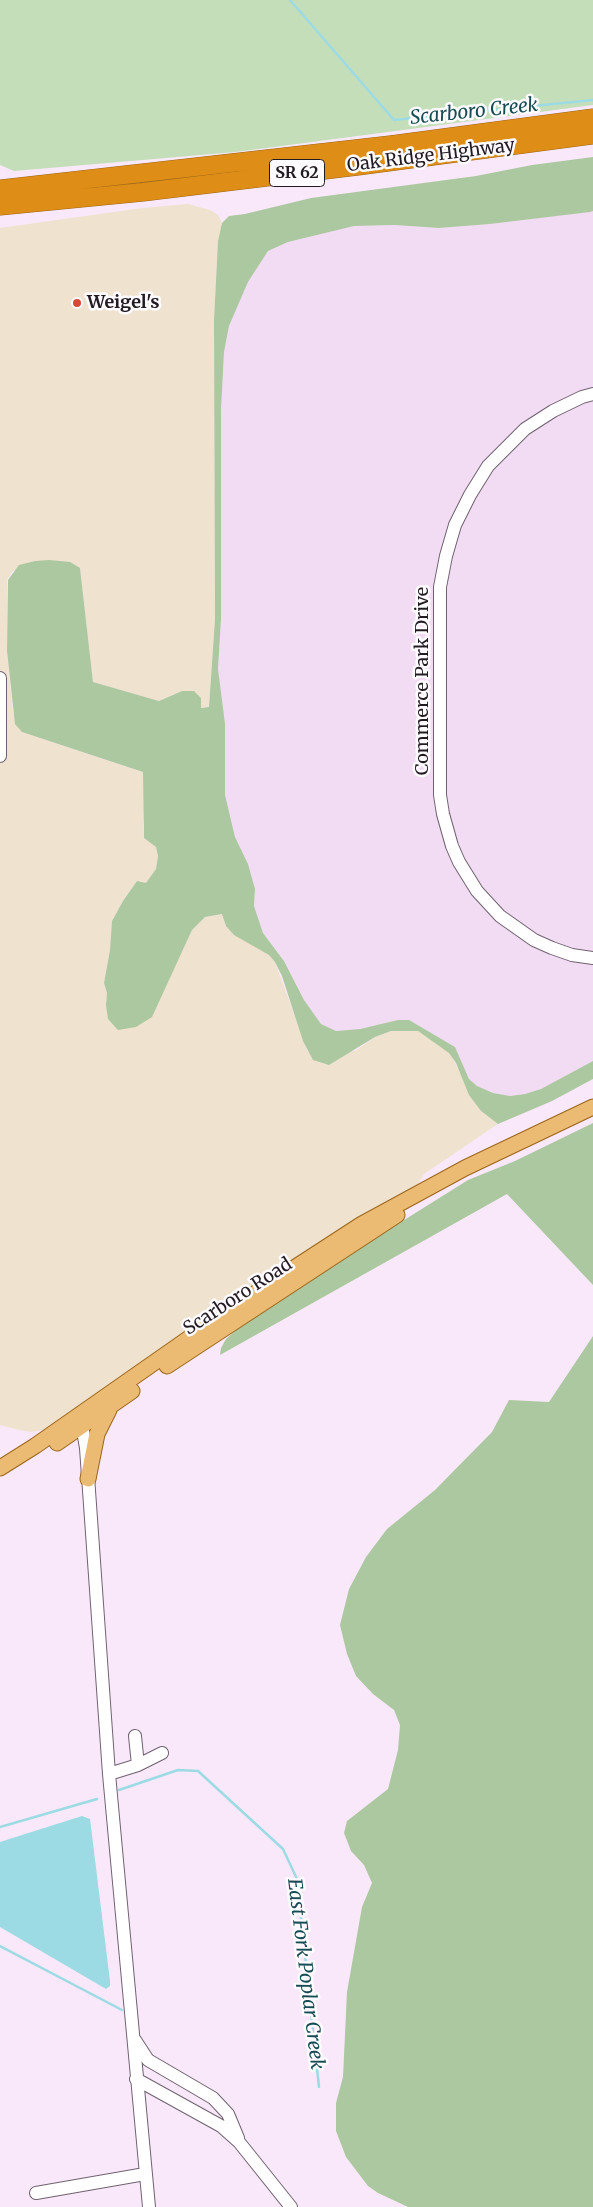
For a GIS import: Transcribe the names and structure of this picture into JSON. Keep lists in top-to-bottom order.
{
  "streets": {
    "highway": ["Oak Ridge Highway", "SR 62"],
    "main road": ["Scarboro Road"],
    "street": ["Commerce Park Drive"]
  },
  "water": ["Scarboro Creek", "East Fork Poplar Creek"],
  "places": ["Weigel's"]
}
